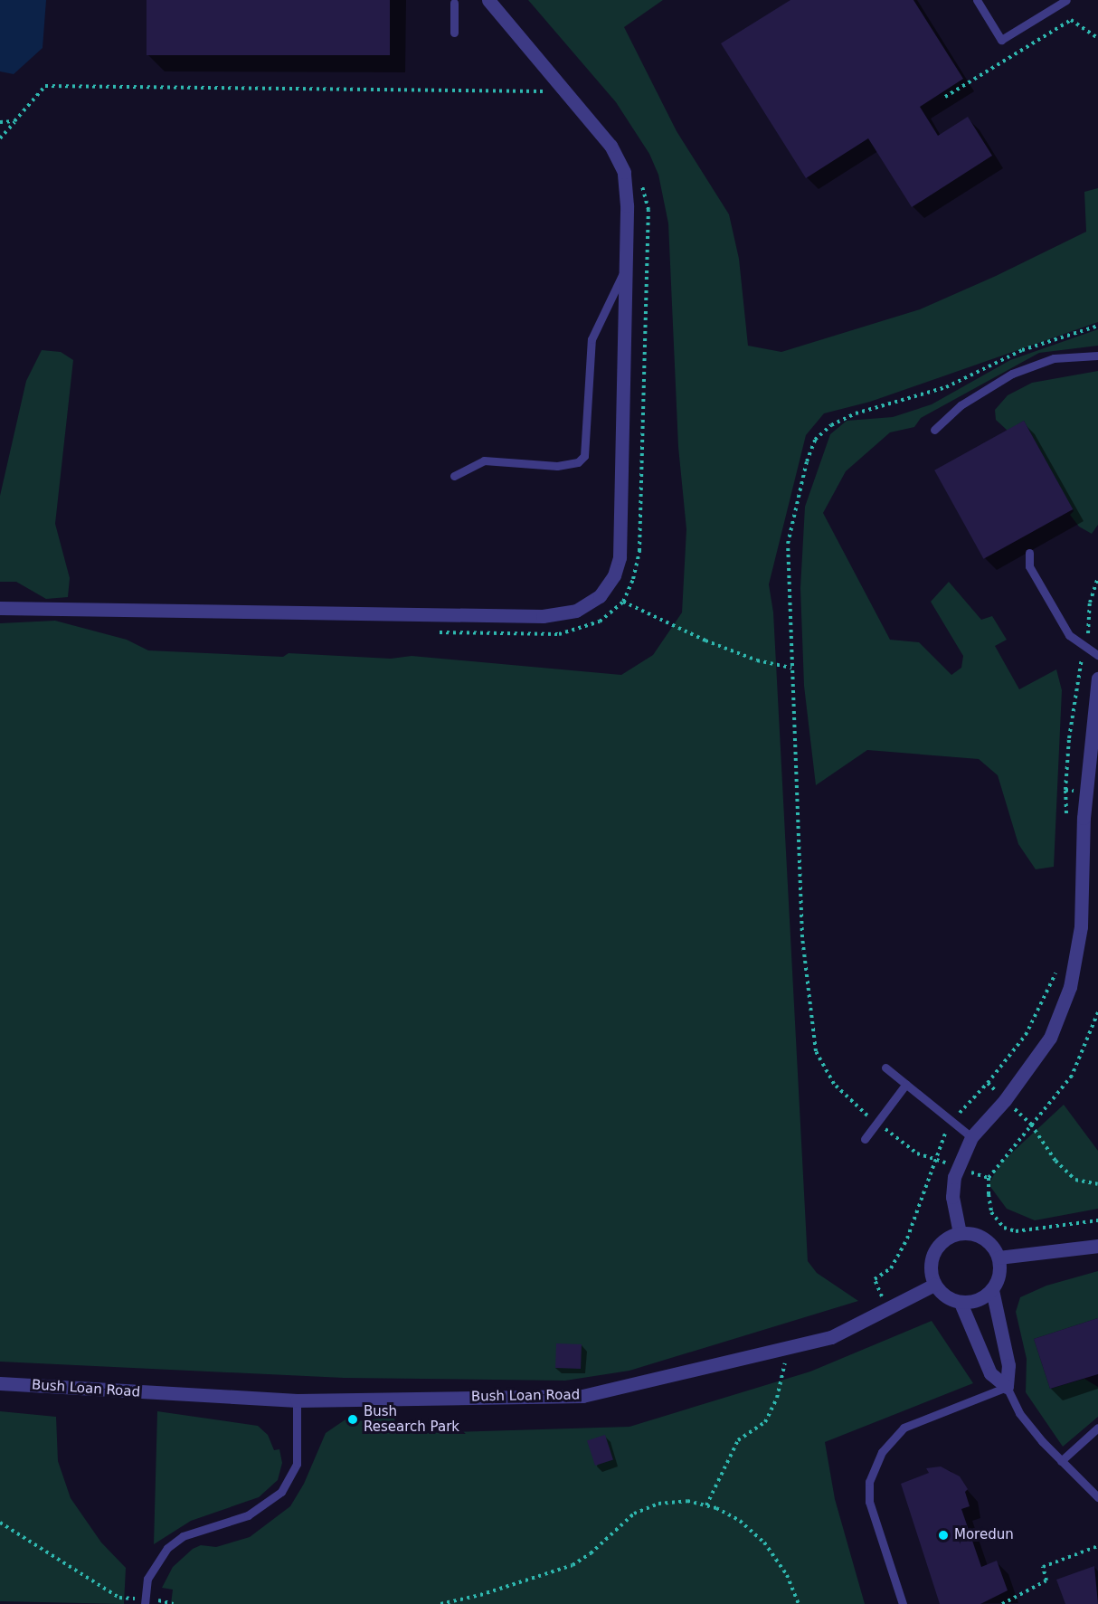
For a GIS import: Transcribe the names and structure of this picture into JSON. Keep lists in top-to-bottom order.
{
  "streets": {
    "street": ["Bush Loan Road"]
  },
  "places": ["Bush Research Park", "Moredun"]
}
